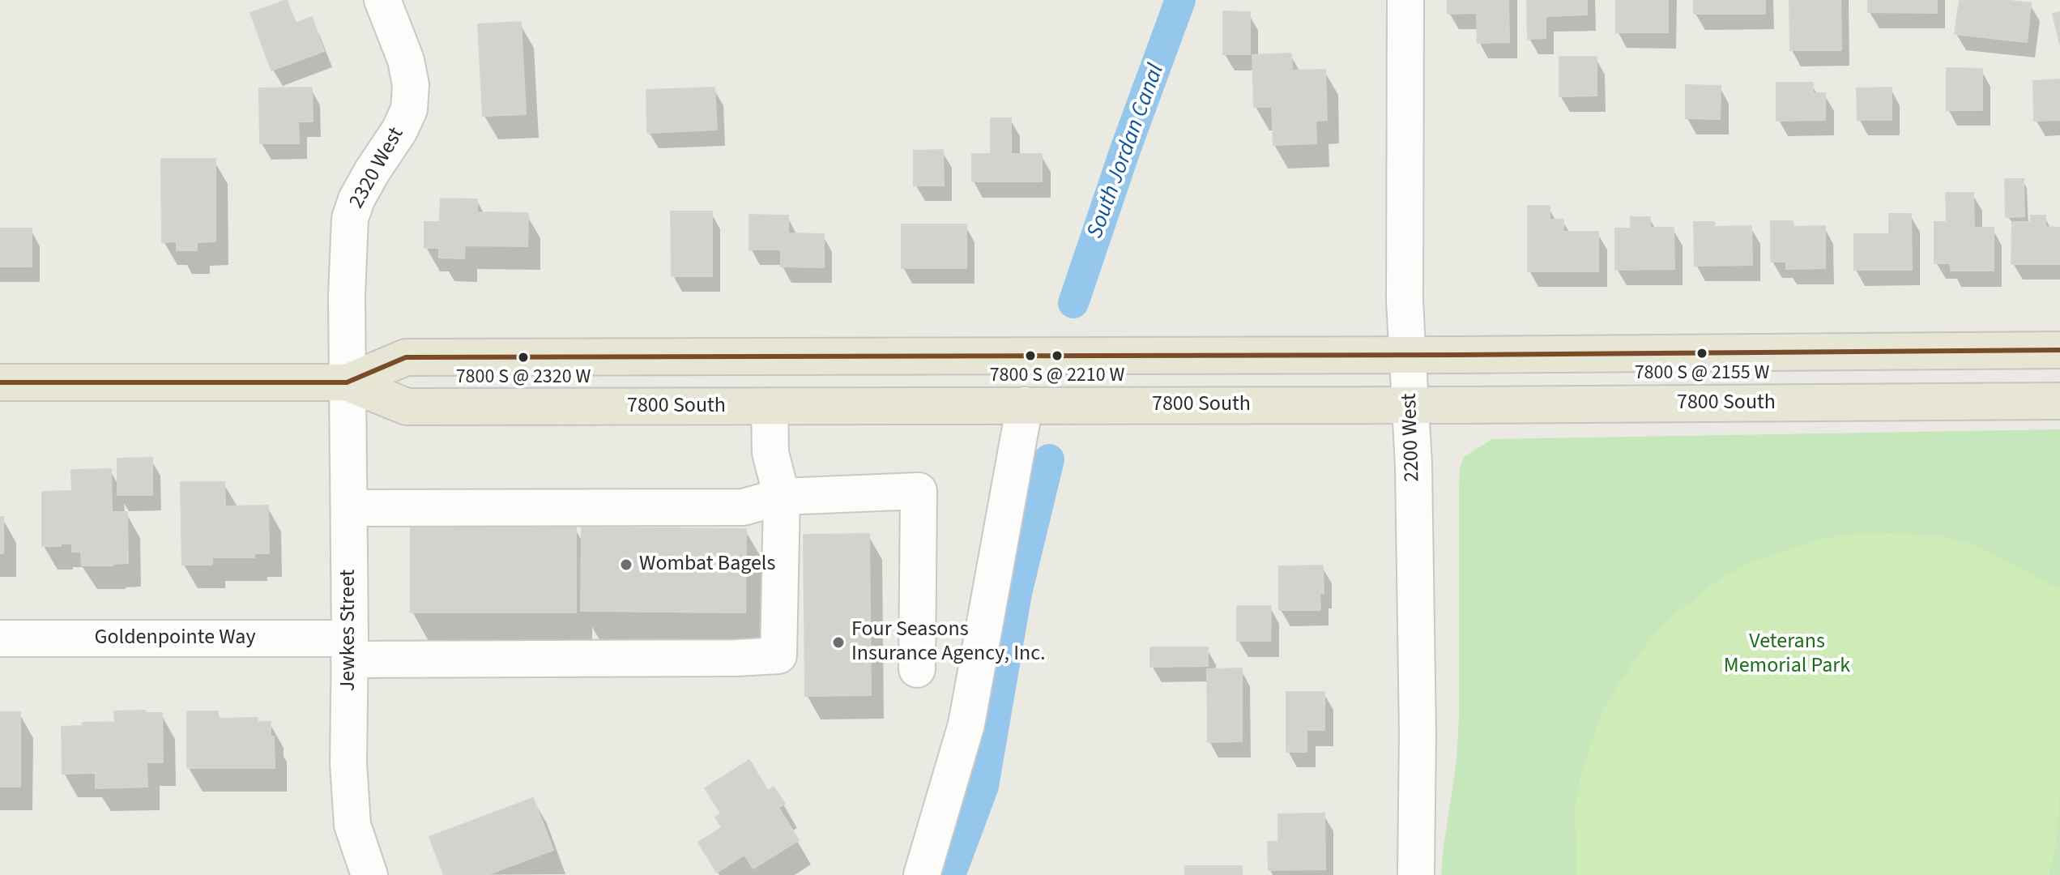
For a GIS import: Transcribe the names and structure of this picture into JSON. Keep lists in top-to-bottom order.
{
  "streets": {
    "main road": ["7800 South"],
    "street": [
      "2320 West",
      "2200 West",
      "Jewkes Street",
      "Goldenpointe Way"
    ]
  },
  "crossings": [
    ["2320 West", "7800 South"],
    ["2320 West", "Jewkes Street"],
    ["7800 South", "2200 West"],
    ["7800 South", "Jewkes Street"],
    ["Jewkes Street", "Goldenpointe Way"]
  ],
  "water": ["South Jordan Canal"],
  "parks": ["Veterans Memorial Park"],
  "places": [
    "7800 S @ 2155 W",
    "7800 S @ 2210 W",
    "7800 S @ 2320 W",
    "Wombat Bagels",
    "Four Seasons Insurance Agency, Inc."
  ]
}
